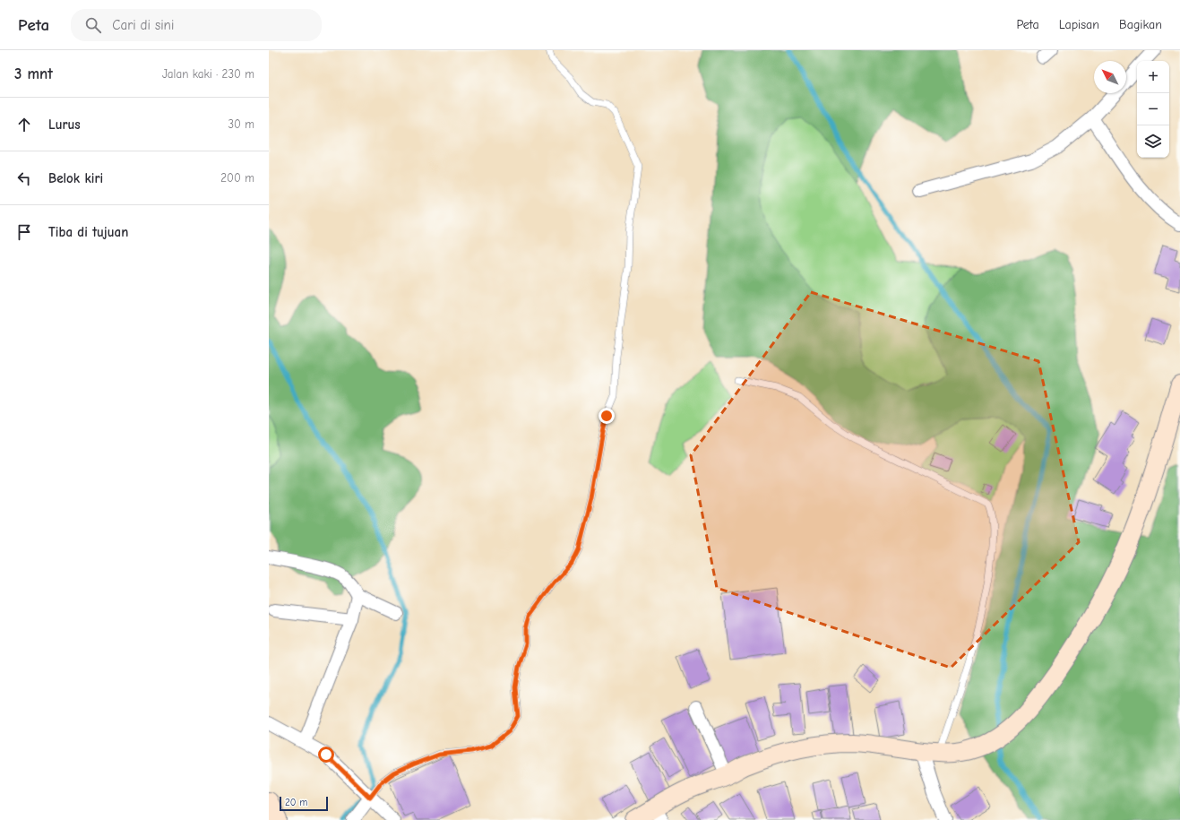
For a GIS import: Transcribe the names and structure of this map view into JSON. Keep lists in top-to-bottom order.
{
  "scale_bar": "20 m",
  "north": "top left",
  "page": {
    "header": "Peta",
    "search": "Cari di sini",
    "nav": ["Peta", "Lapisan", "Bagikan"],
    "heading": ["3 mnt", "Jalan kaki · 230 m"],
    "map_buttons": ["+", "−"],
    "list": [
      ["Lurus", "30 m"],
      ["Belok kiri", "200 m"],
      "Tiba di tujuan"
    ],
    "scale": "20 m"
  }
}
